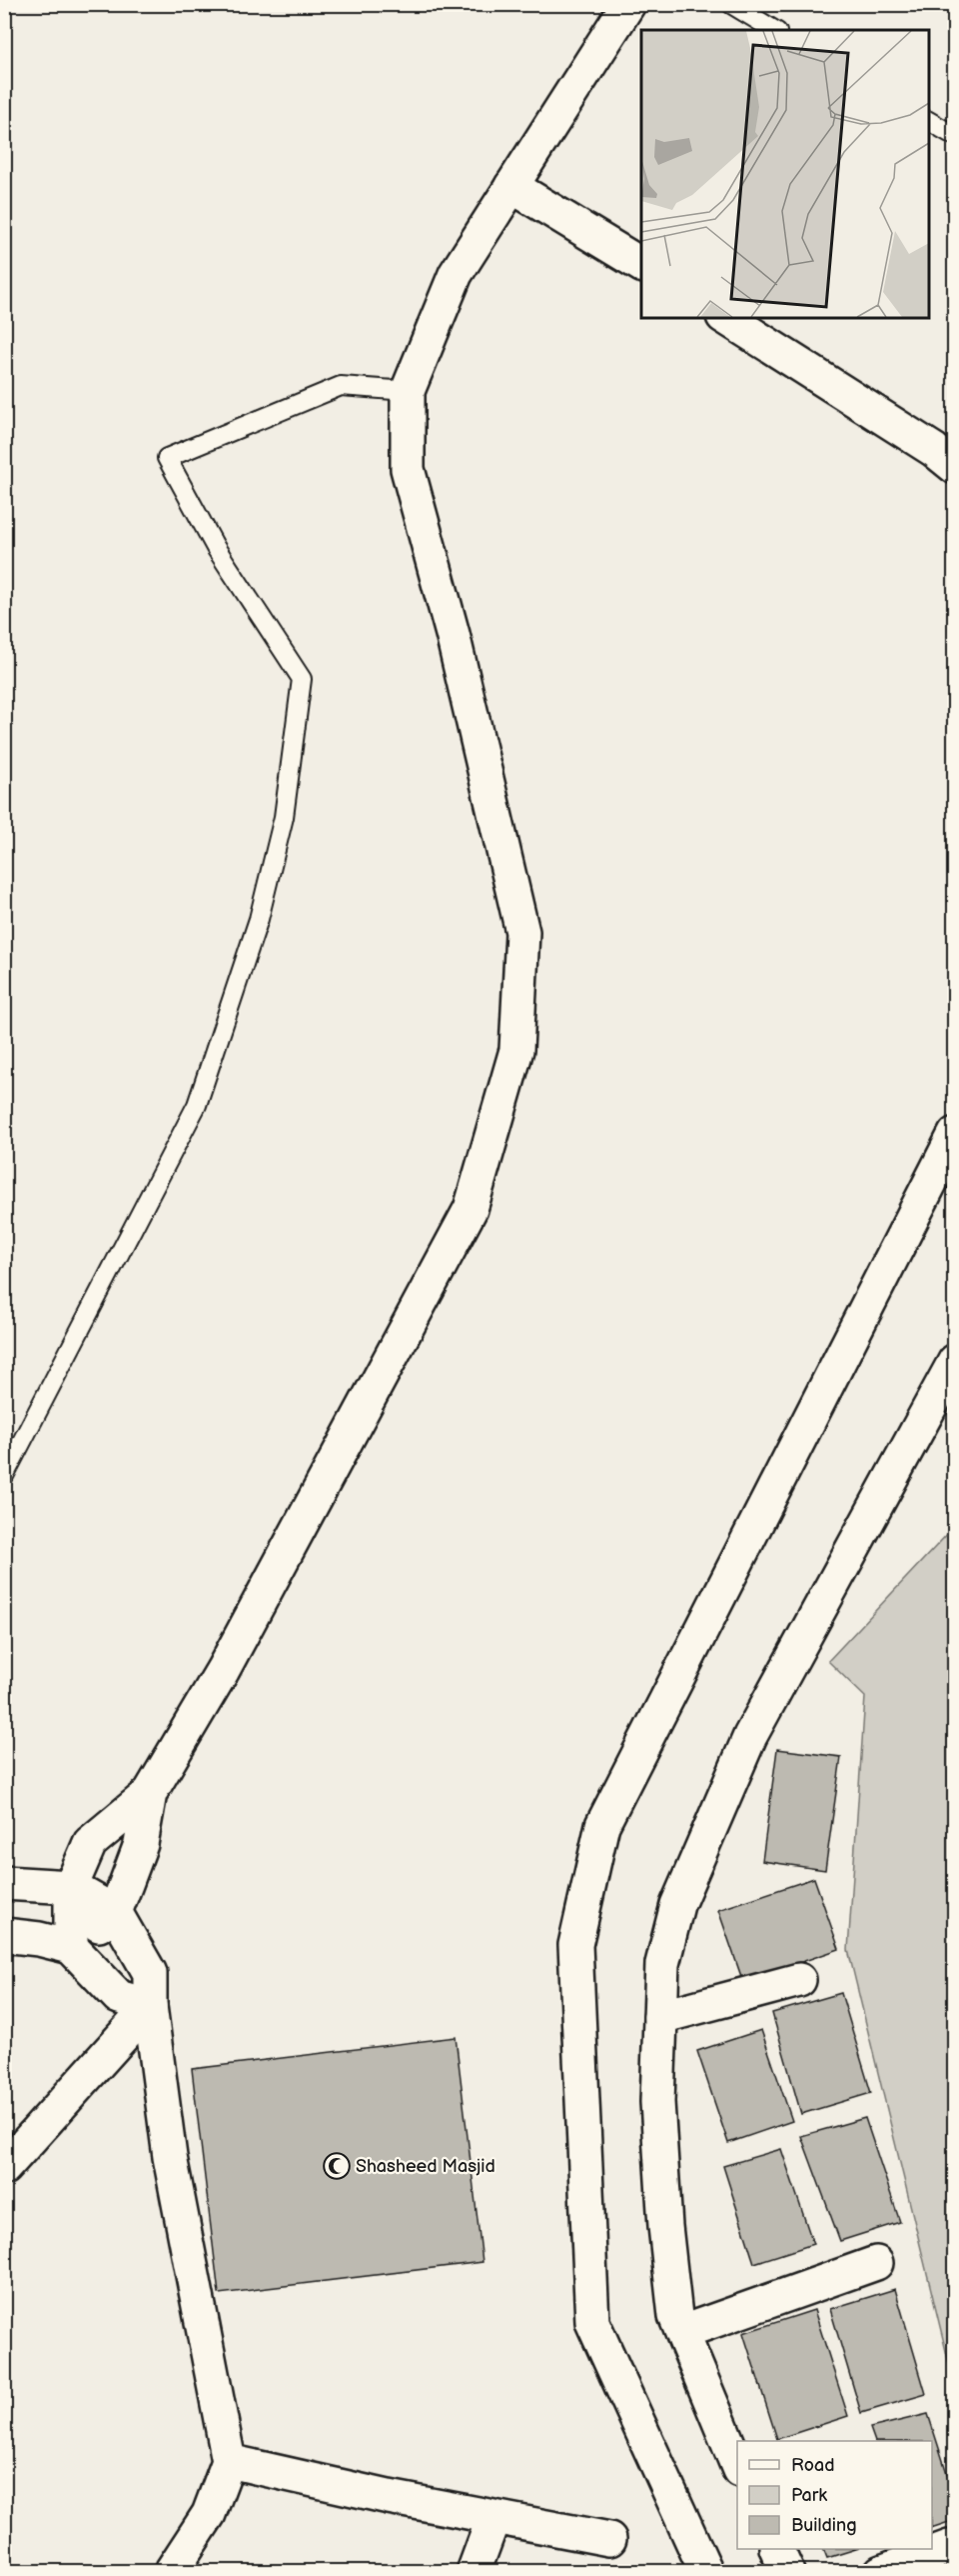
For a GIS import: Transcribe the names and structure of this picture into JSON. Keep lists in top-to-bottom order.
{
  "places": {
    "mosque": ["Shasheed Masjid"]
  },
  "legend": ["Road", "Park", "Building"]
}
